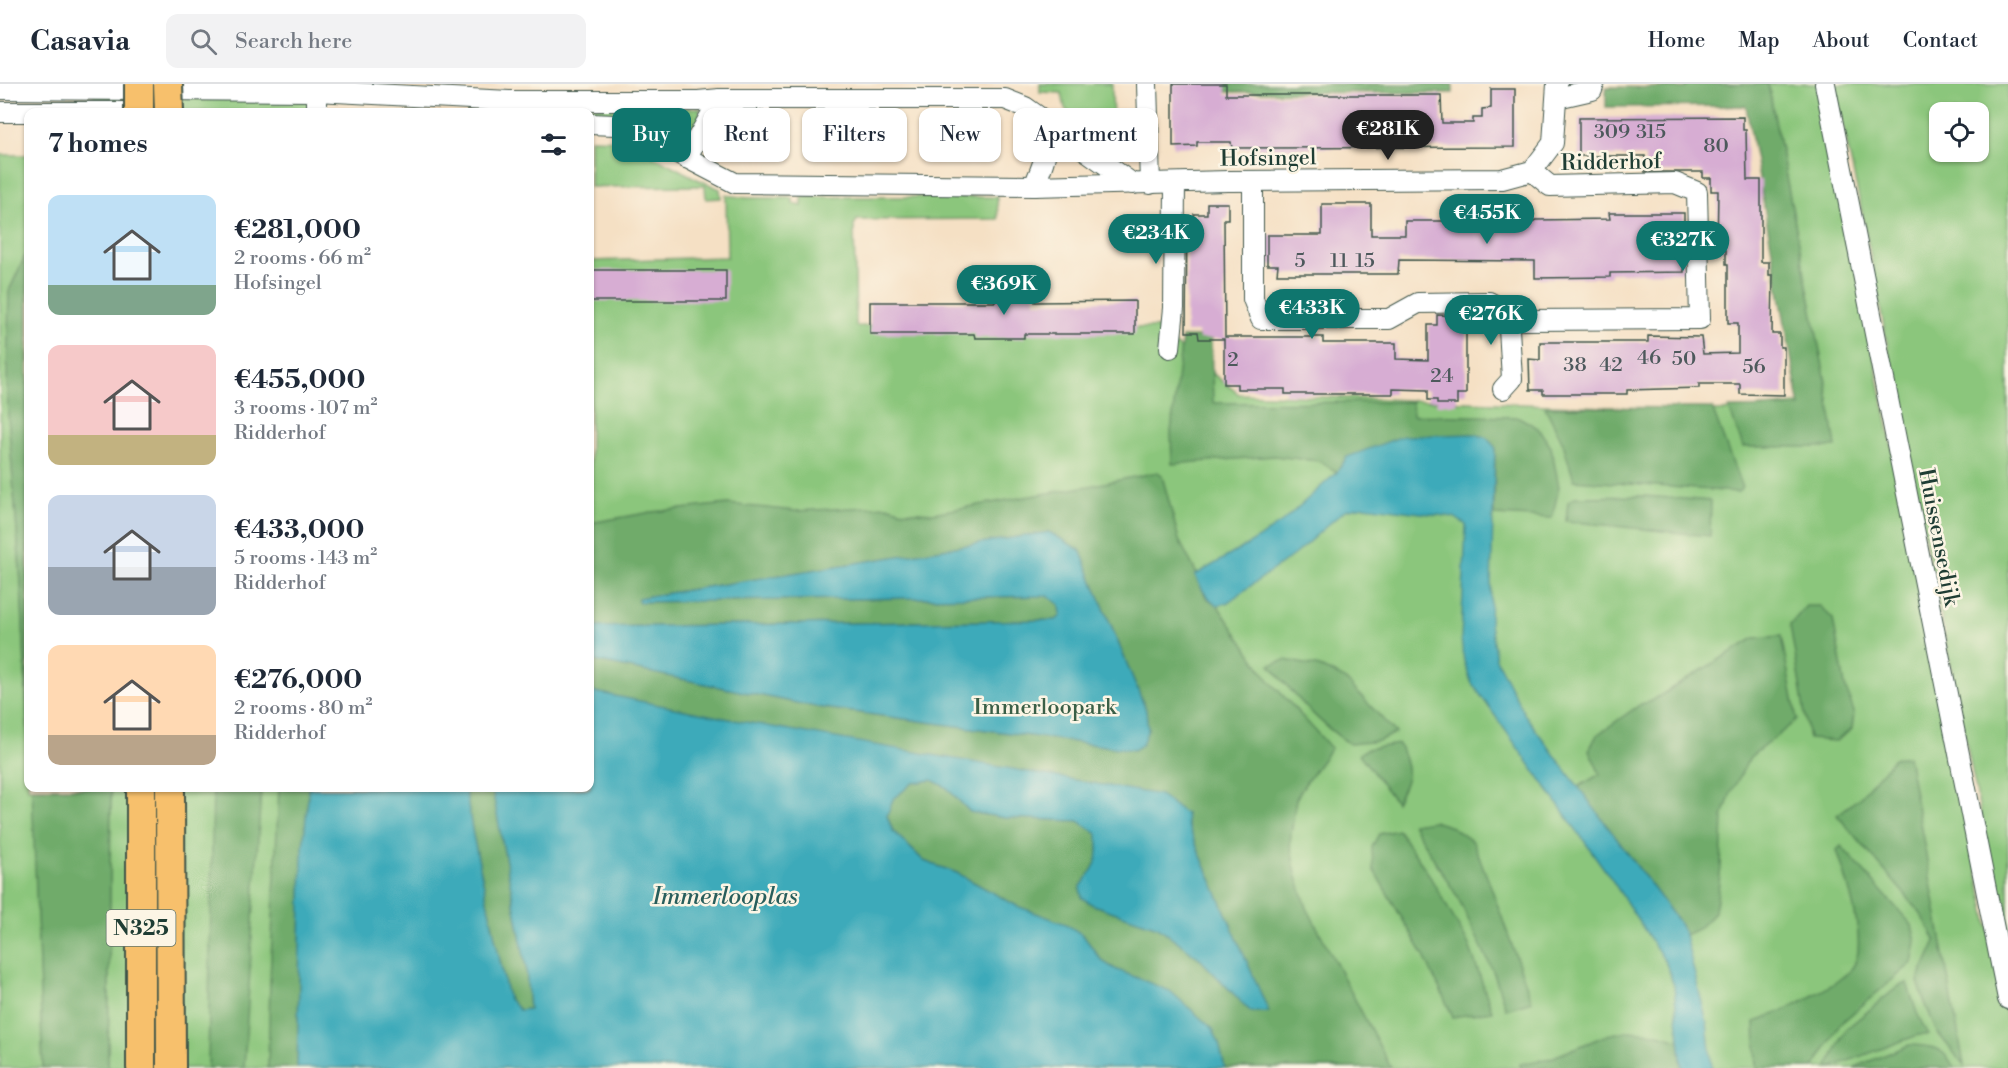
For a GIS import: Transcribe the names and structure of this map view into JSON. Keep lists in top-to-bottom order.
{
  "streets": {
    "highway": ["N325"],
    "street": ["Hofsingel", "Ridderhof", "Huissensedijk"]
  },
  "crossings": [
    ["Hofsingel", "Ridderhof"]
  ],
  "water": ["Immerlooplas"],
  "parks": ["Immerloopark"],
  "house_numbers": [
    "309",
    "315",
    "80",
    "5",
    "11",
    "15",
    "46",
    "50",
    "2",
    "38",
    "42",
    "56",
    "24"
  ],
  "page": {
    "header": "Casavia",
    "search": "Search here",
    "nav": [
      "Home",
      "Map",
      "About",
      "Contact"
    ],
    "chip": [
      "Buy",
      "Rent",
      "Filters",
      "New",
      "Apartment"
    ],
    "heading": "7 homes",
    "price": [
      "€281K",
      "€455K",
      "€234K",
      "€327K",
      "€369K",
      "€433K",
      "€276K"
    ],
    "list": [
      {
        "name": "€281,000",
        "note": "2 rooms · 66 m² · Hofsingel"
      },
      {
        "name": "€455,000",
        "note": "3 rooms · 107 m² · Ridderhof"
      },
      {
        "name": "€433,000",
        "note": "5 rooms · 143 m² · Ridderhof"
      },
      {
        "name": "€276,000",
        "note": "2 rooms · 80 m² · Ridderhof"
      }
    ]
  }
}
